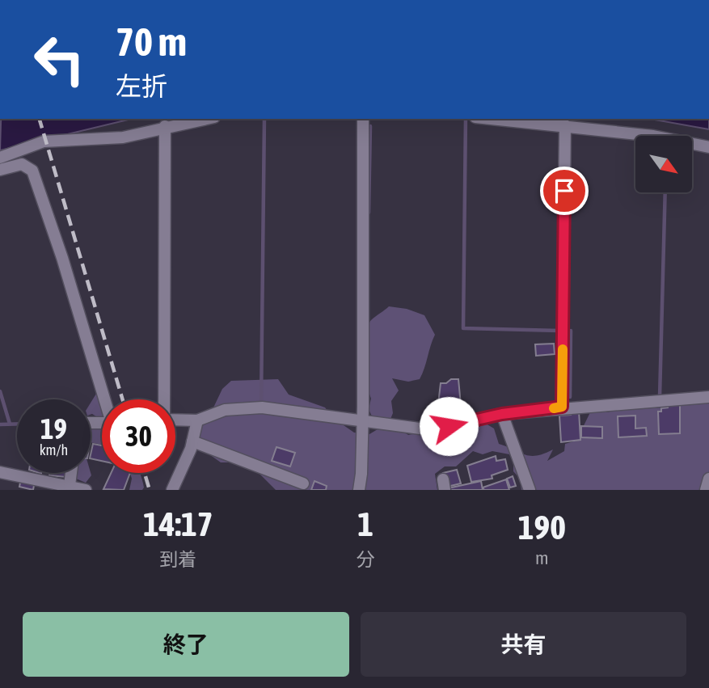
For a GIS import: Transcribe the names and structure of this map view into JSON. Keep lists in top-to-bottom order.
{
  "north": "bottom right",
  "page": {
    "turn": ["70 m", "左折"],
    "speed": "19 km/h",
    "limit": "30",
    "eta": [
      "14:17",
      "到着",
      "1",
      "分",
      "190",
      "m"
    ],
    "buttons": ["終了", "共有"]
  }
}
